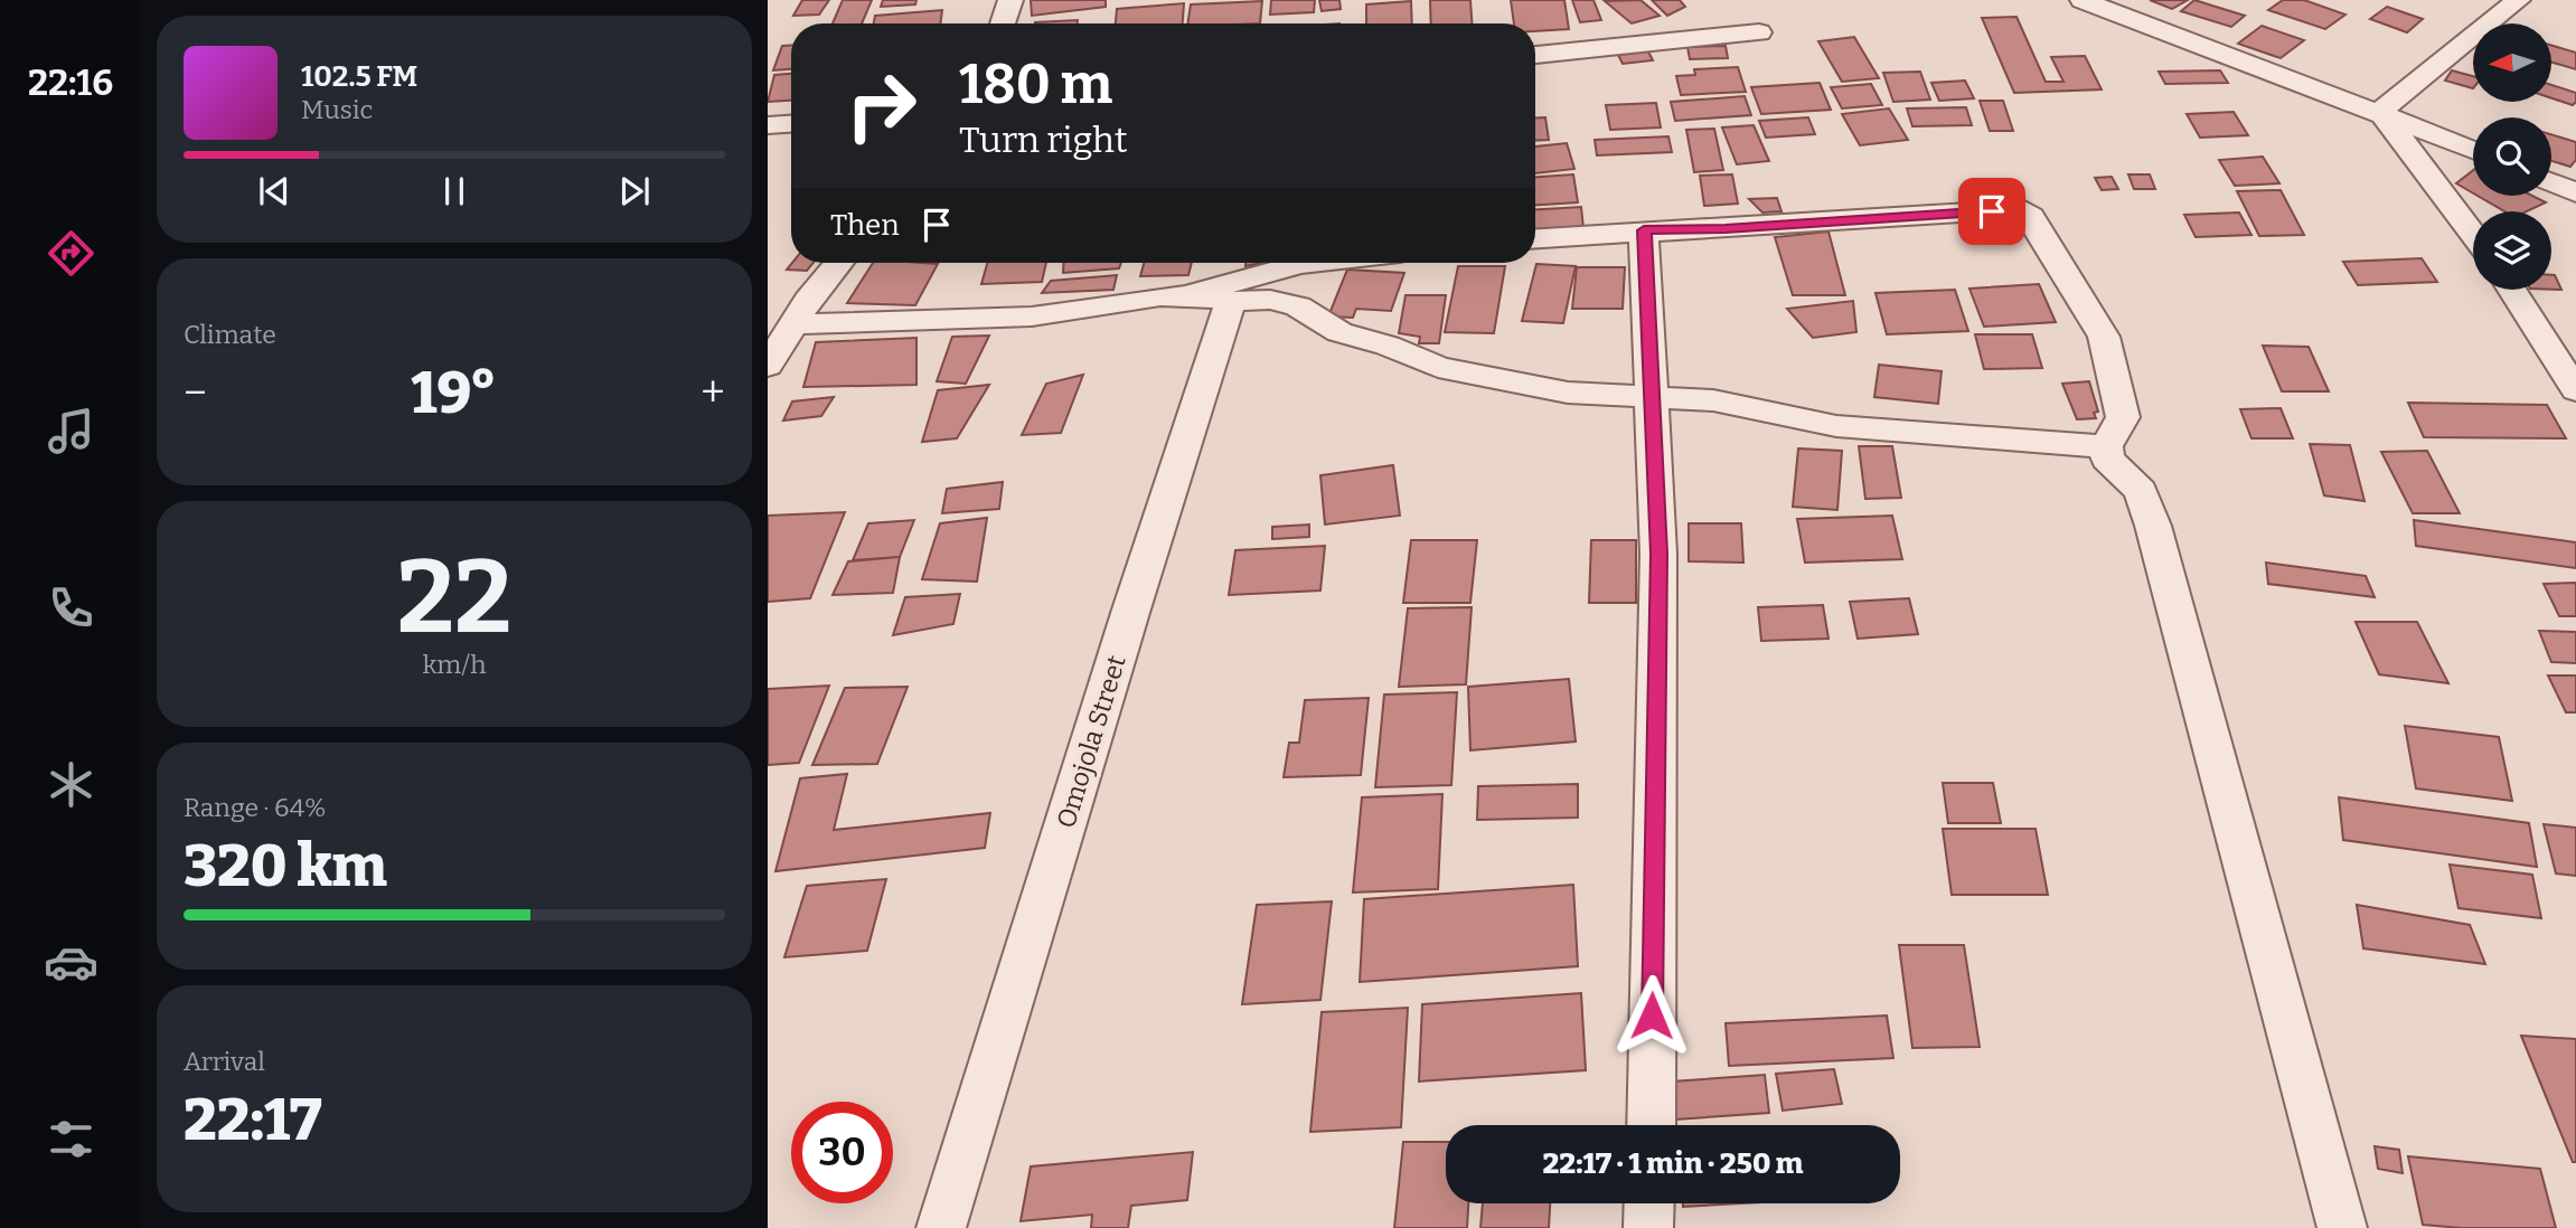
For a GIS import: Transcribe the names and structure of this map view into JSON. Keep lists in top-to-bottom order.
{
  "streets": {
    "street": ["Omojola Street"]
  },
  "north": "left",
  "page": {
    "tabs": "22:16",
    "turn": ["180 m", "Turn right"],
    "song": ["102.5 FM", "Music"],
    "then": "Then",
    "tile": [
      "Climate",
      ["22", "km/h"],
      ["Range · 64%", "320 km"],
      ["Arrival", "22:17"]
    ],
    "heat": ["−", "19°", "+"],
    "limit": "30",
    "trip": "22:17 · 1 min · 250 m"
  }
}
